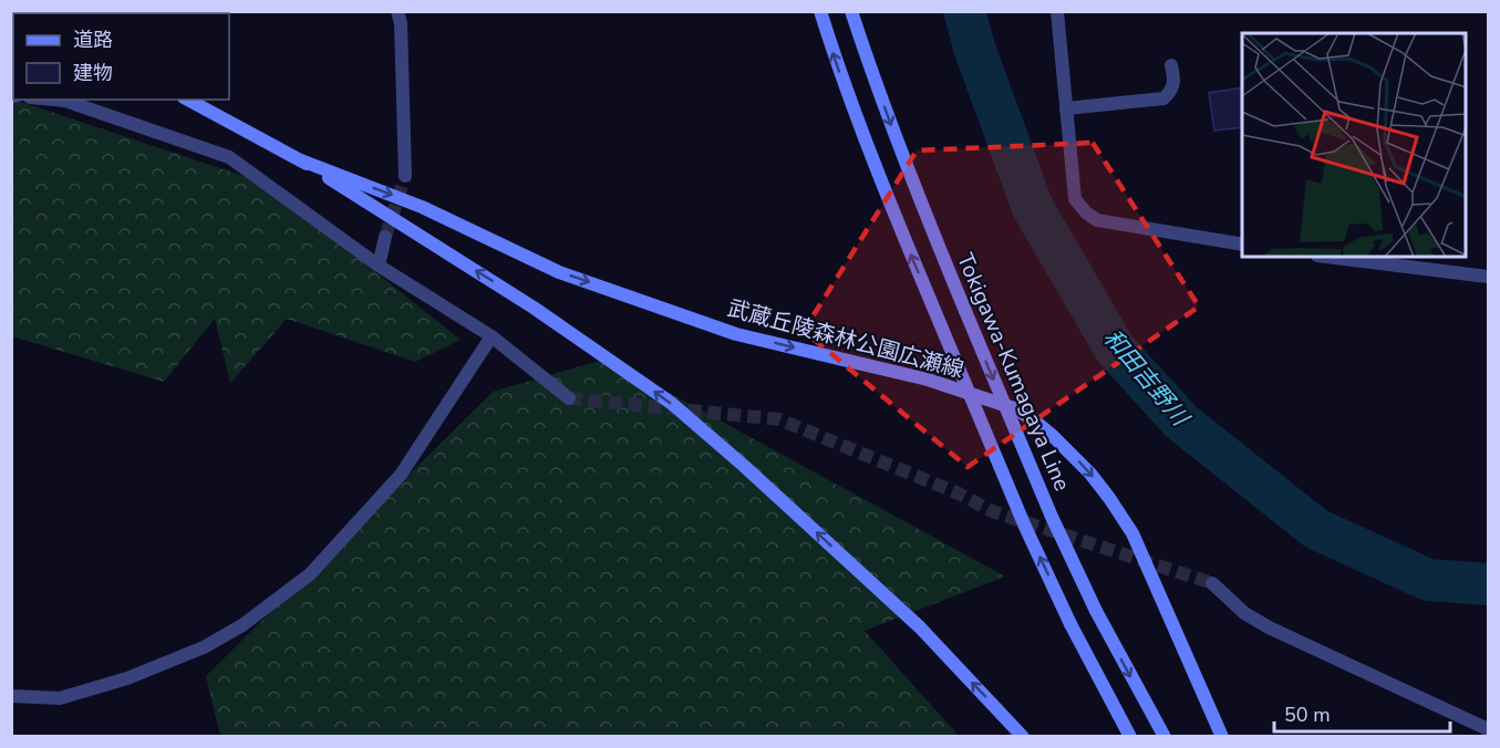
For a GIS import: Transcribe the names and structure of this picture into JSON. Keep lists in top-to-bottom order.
{
  "streets": {
    "main road": ["武蔵丘陵森林公園広瀬線", "Tokigawa-Kumagaya Line"]
  },
  "water": ["和田吉野川"],
  "legend": ["道路", "建物"],
  "scale_bar": "50 m"
}
